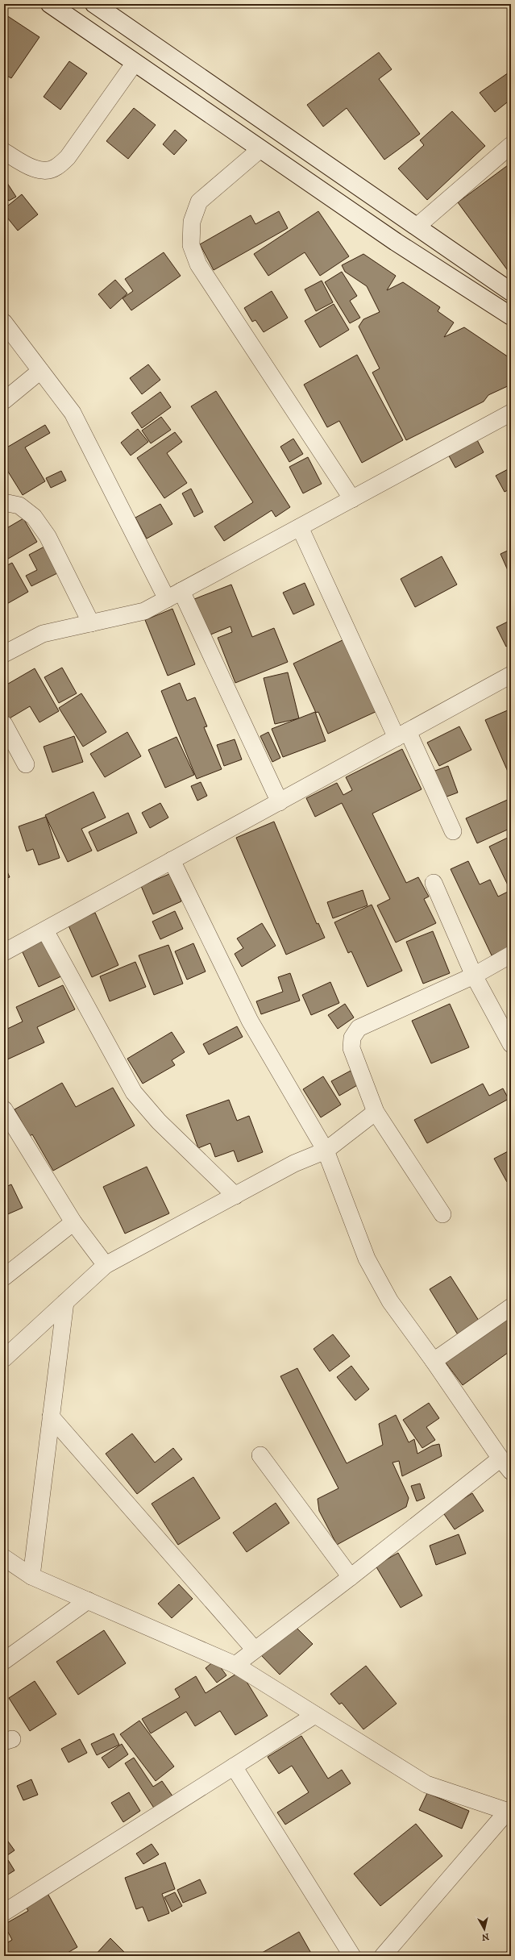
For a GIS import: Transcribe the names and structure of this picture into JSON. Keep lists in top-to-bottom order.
{
  "north": "bottom"
}
